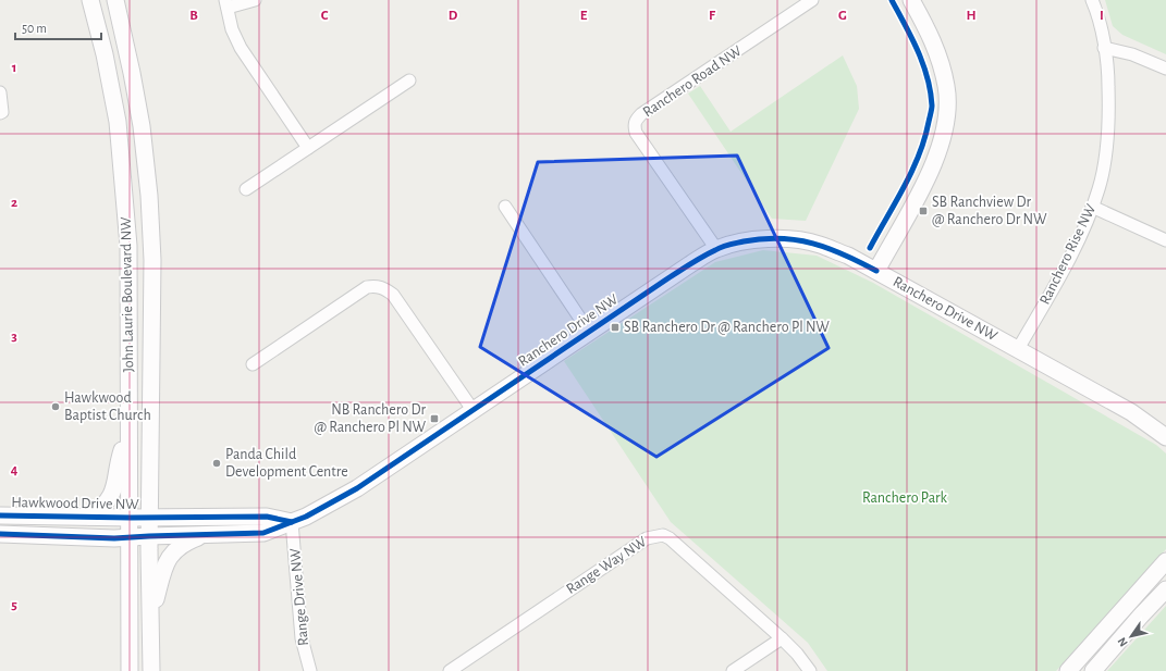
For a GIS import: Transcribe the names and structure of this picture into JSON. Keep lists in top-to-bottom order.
{
  "streets": {
    "street": [
      "Ranchero Road NW",
      "Ranchero Rise NW",
      "John Laurie Boulevard NW",
      "Ranchero Drive NW",
      "Hawkwood Drive NW",
      "Range Way NW",
      "Range Drive NW"
    ]
  },
  "crossings": [
    ["Ranchero Road NW", "Ranchero Drive NW"],
    ["Ranchero Rise NW", "Ranchero Drive NW"],
    ["John Laurie Boulevard NW", "Ranchero Drive NW"],
    ["John Laurie Boulevard NW", "Hawkwood Drive NW"],
    ["Ranchero Drive NW", "Hawkwood Drive NW"],
    ["Ranchero Drive NW", "Range Drive NW"]
  ],
  "parks": ["Ranchero Park"],
  "places": {
    "transit": ["SB Ranchview Dr @ Ranchero Dr NW", "SB Ranchero Dr @ Ranchero Pl NW", "NB Ranchero Dr @ Ranchero Pl NW"],
    "other": ["Hawkwood Baptist Church", "Panda Child Development Centre"]
  },
  "scale_bar": "50 m",
  "north": "bottom left",
  "grid": {
    "columns": [
      "B",
      "C",
      "D",
      "E",
      "F",
      "G",
      "H",
      "I"
    ],
    "rows": [
      "1",
      "2",
      "3",
      "4",
      "5"
    ]
  }
}
